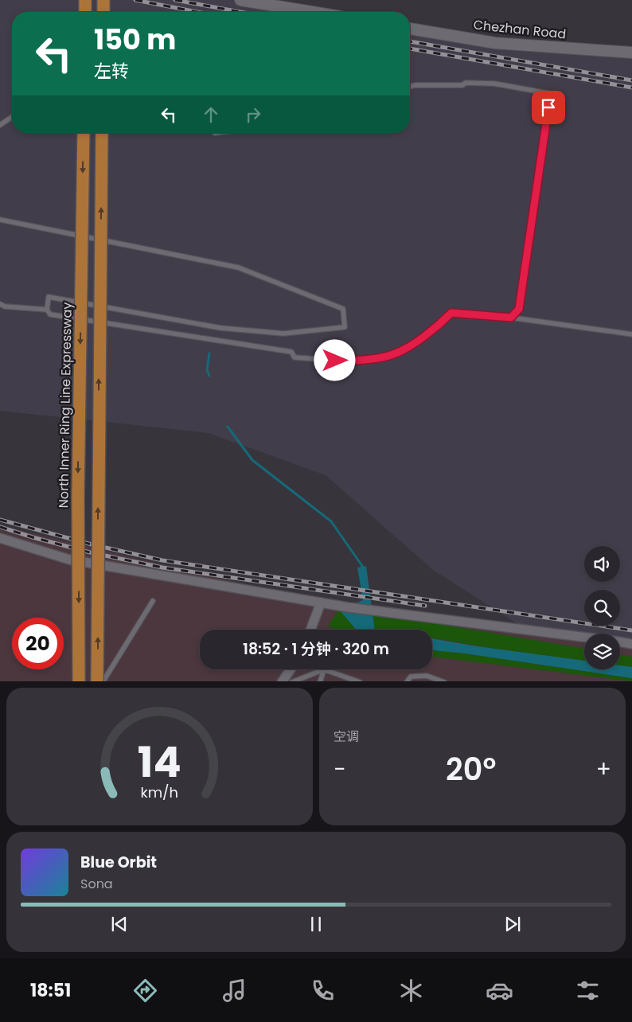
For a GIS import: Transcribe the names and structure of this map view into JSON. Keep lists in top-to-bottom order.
{
  "streets": {
    "highway": ["North Inner Ring Line Expressway"],
    "street": ["Chezhan Road"]
  },
  "page": {
    "turn": ["150 m", "左转"],
    "limit": "20",
    "trip": "18:52 · 1 分钟 · 320 m",
    "tile": "空调",
    "heat": ["−", "20°", "+"],
    "song": ["Blue Orbit", "Sona"],
    "tabs": "18:51",
    "gauge": ["14", "km/h"]
  }
}
